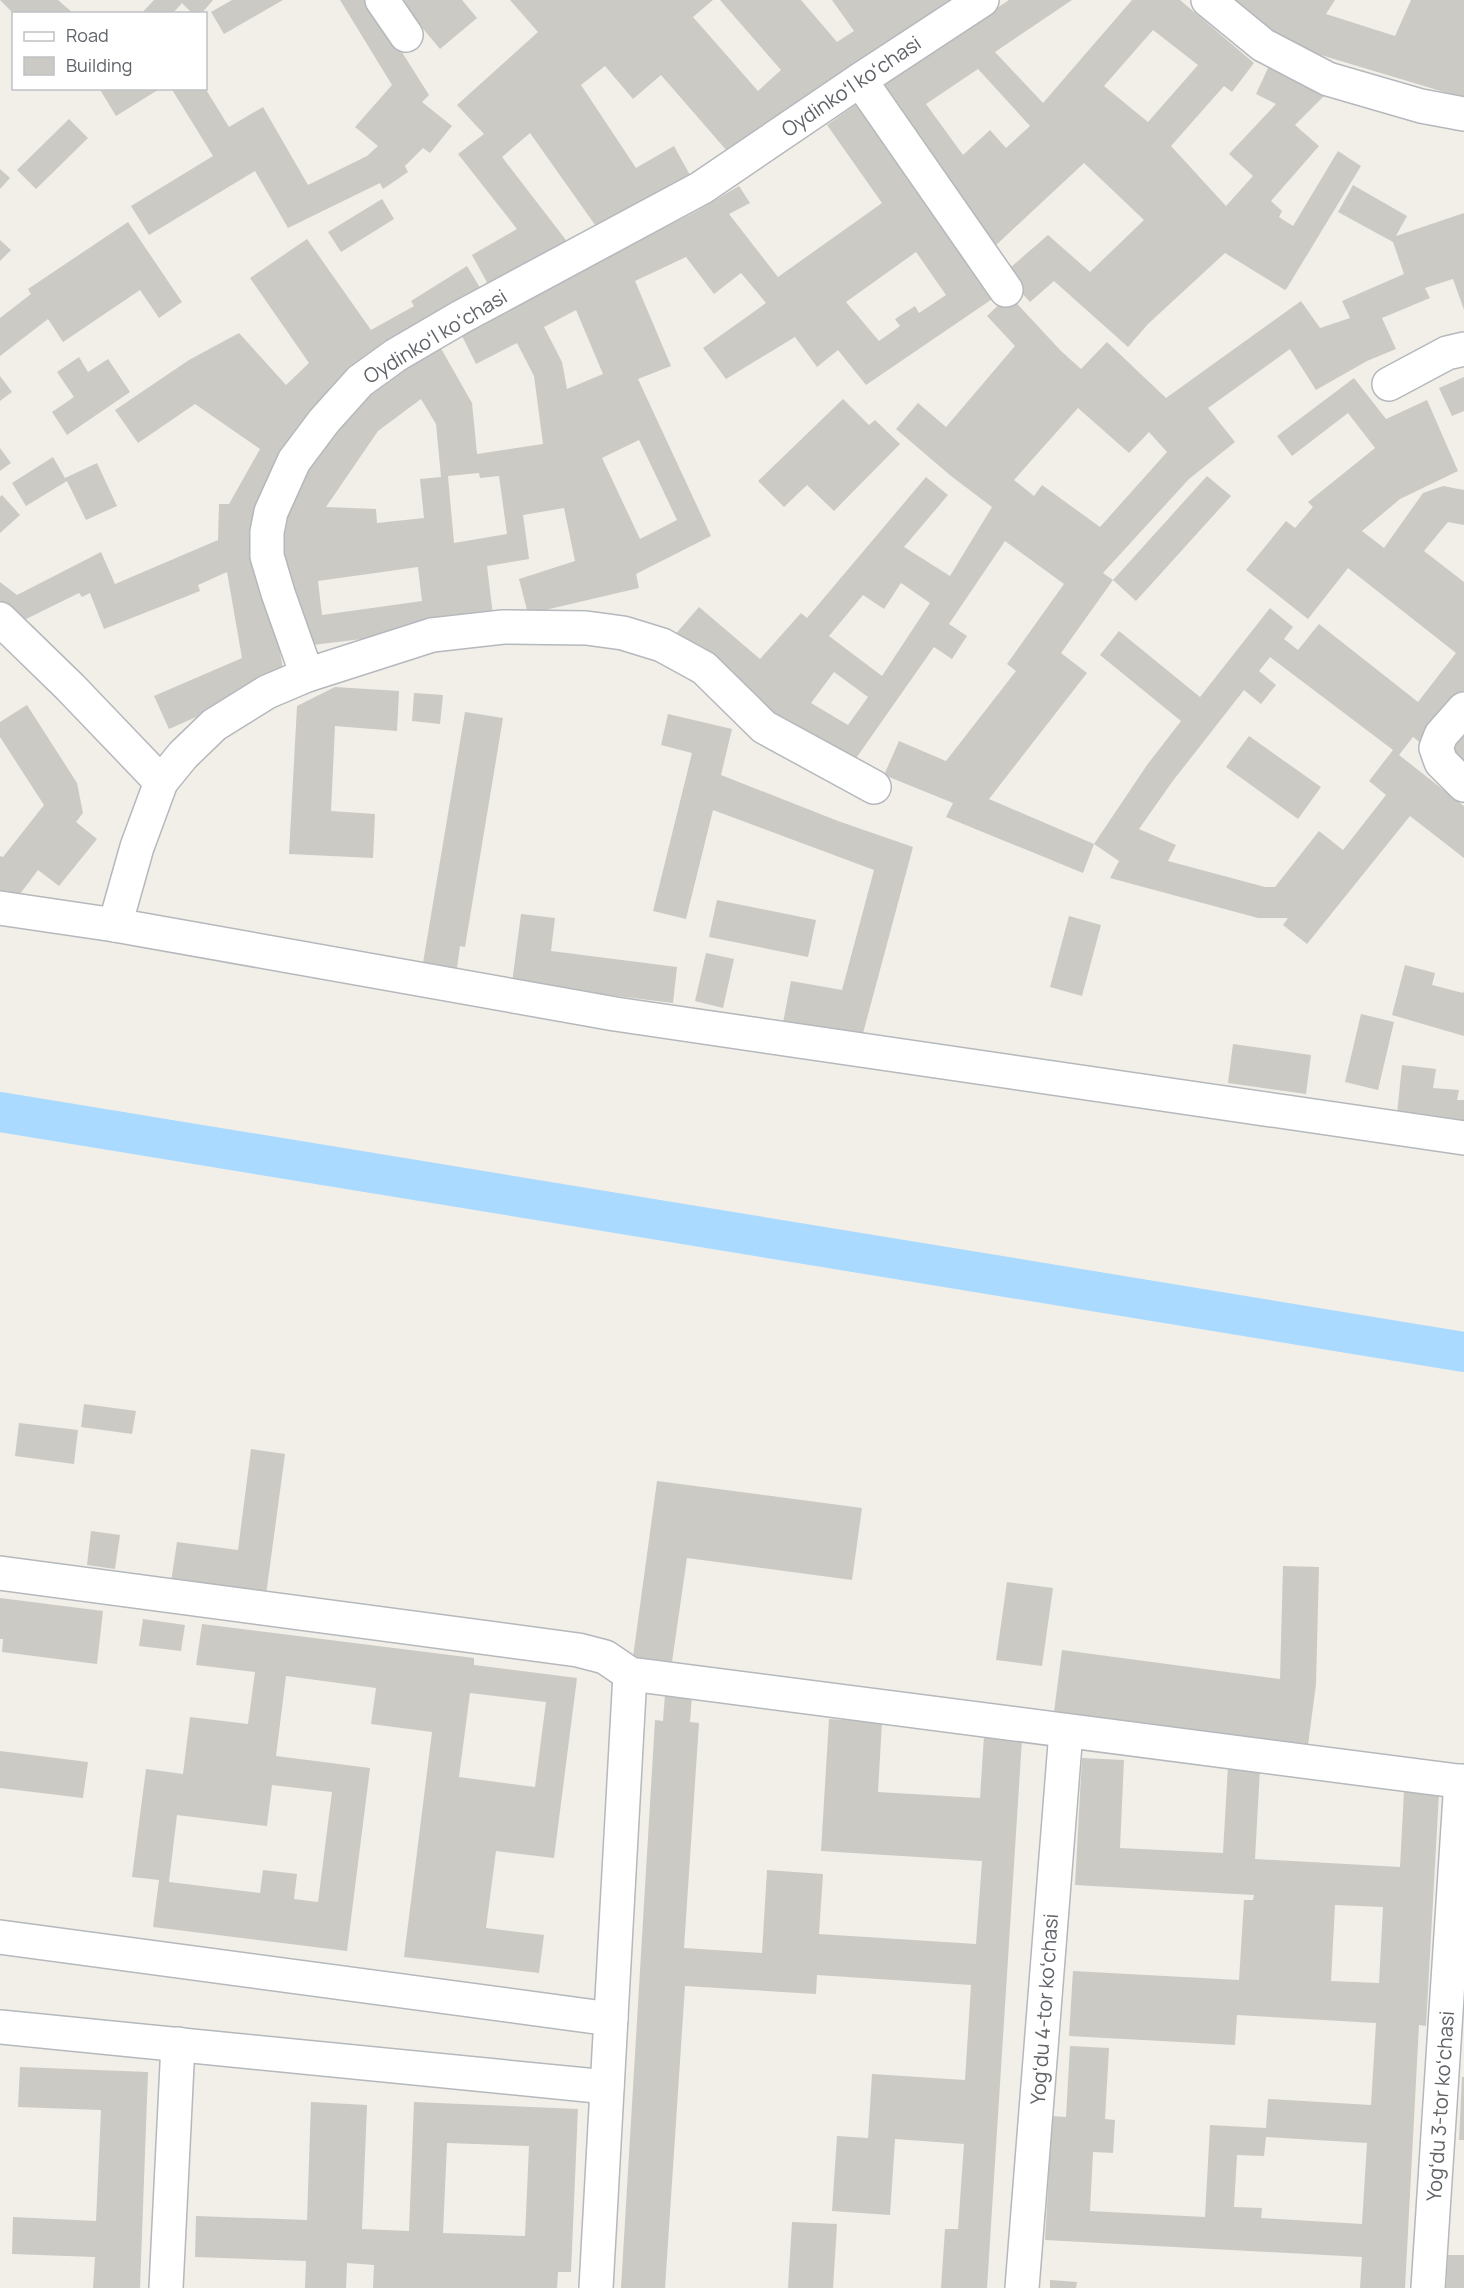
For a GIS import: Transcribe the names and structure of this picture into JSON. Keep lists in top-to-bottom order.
{
  "streets": {
    "street": ["Oydinkoʻl koʻchasi", "Yogʻdu 4-tor koʻchasi", "Yogʻdu 3-tor koʻchasi"]
  },
  "legend": ["Road", "Building"]
}
